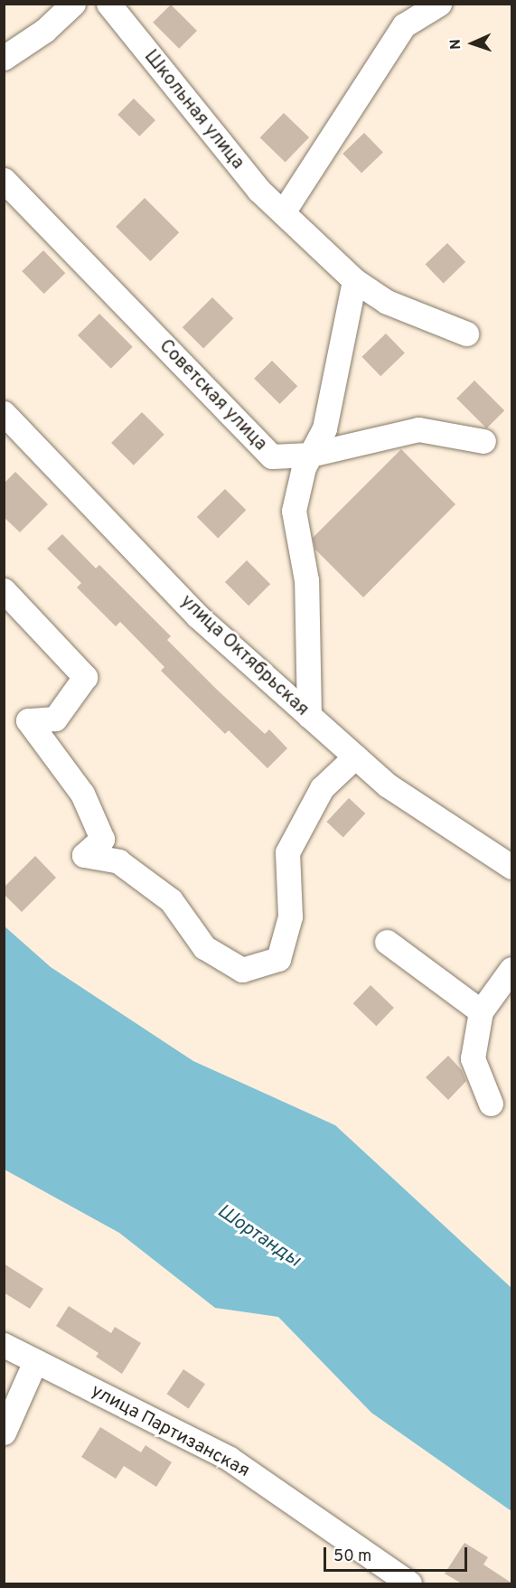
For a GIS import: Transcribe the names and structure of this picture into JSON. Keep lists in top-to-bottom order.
{
  "streets": {
    "street": [
      "Школьная улица",
      "Советская улица",
      "улица Октябрьская",
      "улица Партизанская"
    ]
  },
  "water": ["Шортанды"],
  "scale_bar": "50 m",
  "north": "left"
}
